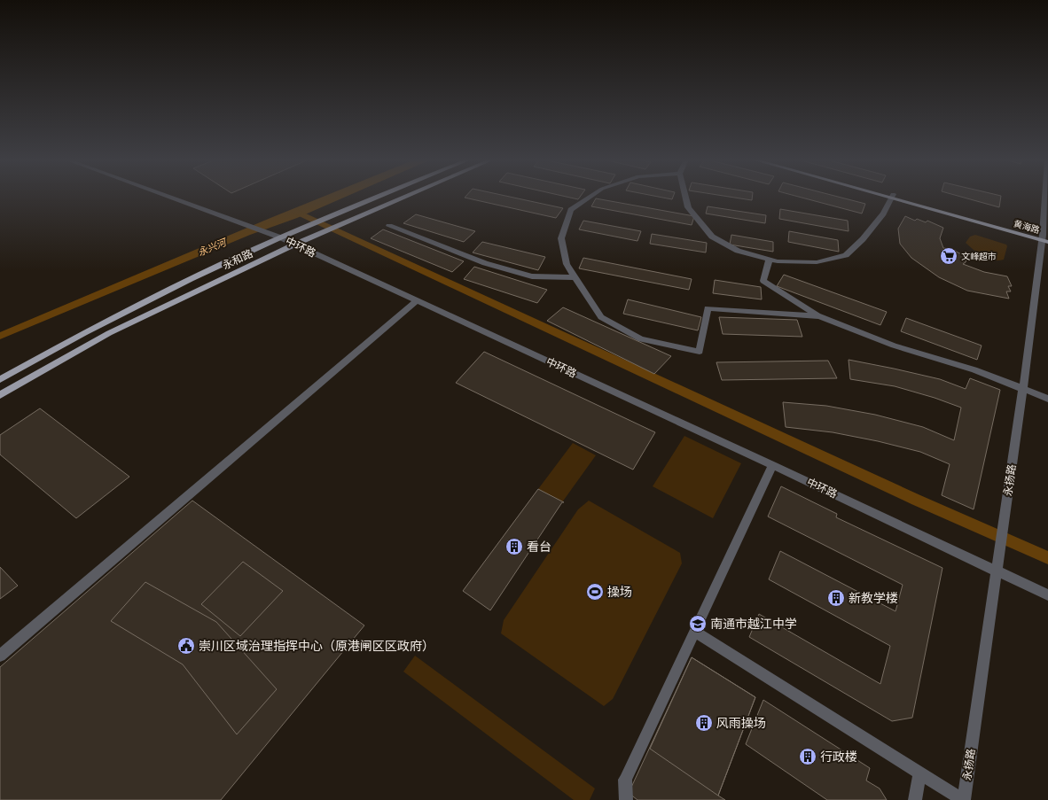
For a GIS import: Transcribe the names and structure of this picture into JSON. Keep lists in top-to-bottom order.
{
  "streets": {
    "main road": ["黄海路", "永和路"],
    "street": ["中环路", "永扬路"]
  },
  "crossings": [
    ["黄海路", "永扬路"],
    ["中环路", "永和路"],
    ["中环路", "永扬路"]
  ],
  "water": ["永兴河"],
  "places": {
    "supermarket": ["文峰超市"],
    "building": [
      "看台",
      "新教学楼",
      "风雨操场",
      "行政楼"
    ],
    "sports": ["操场"],
    "school or university": ["南通市越江中学"],
    "public building": ["崇川区域治理指挥中心（原港闸区区政府）"]
  }
}
